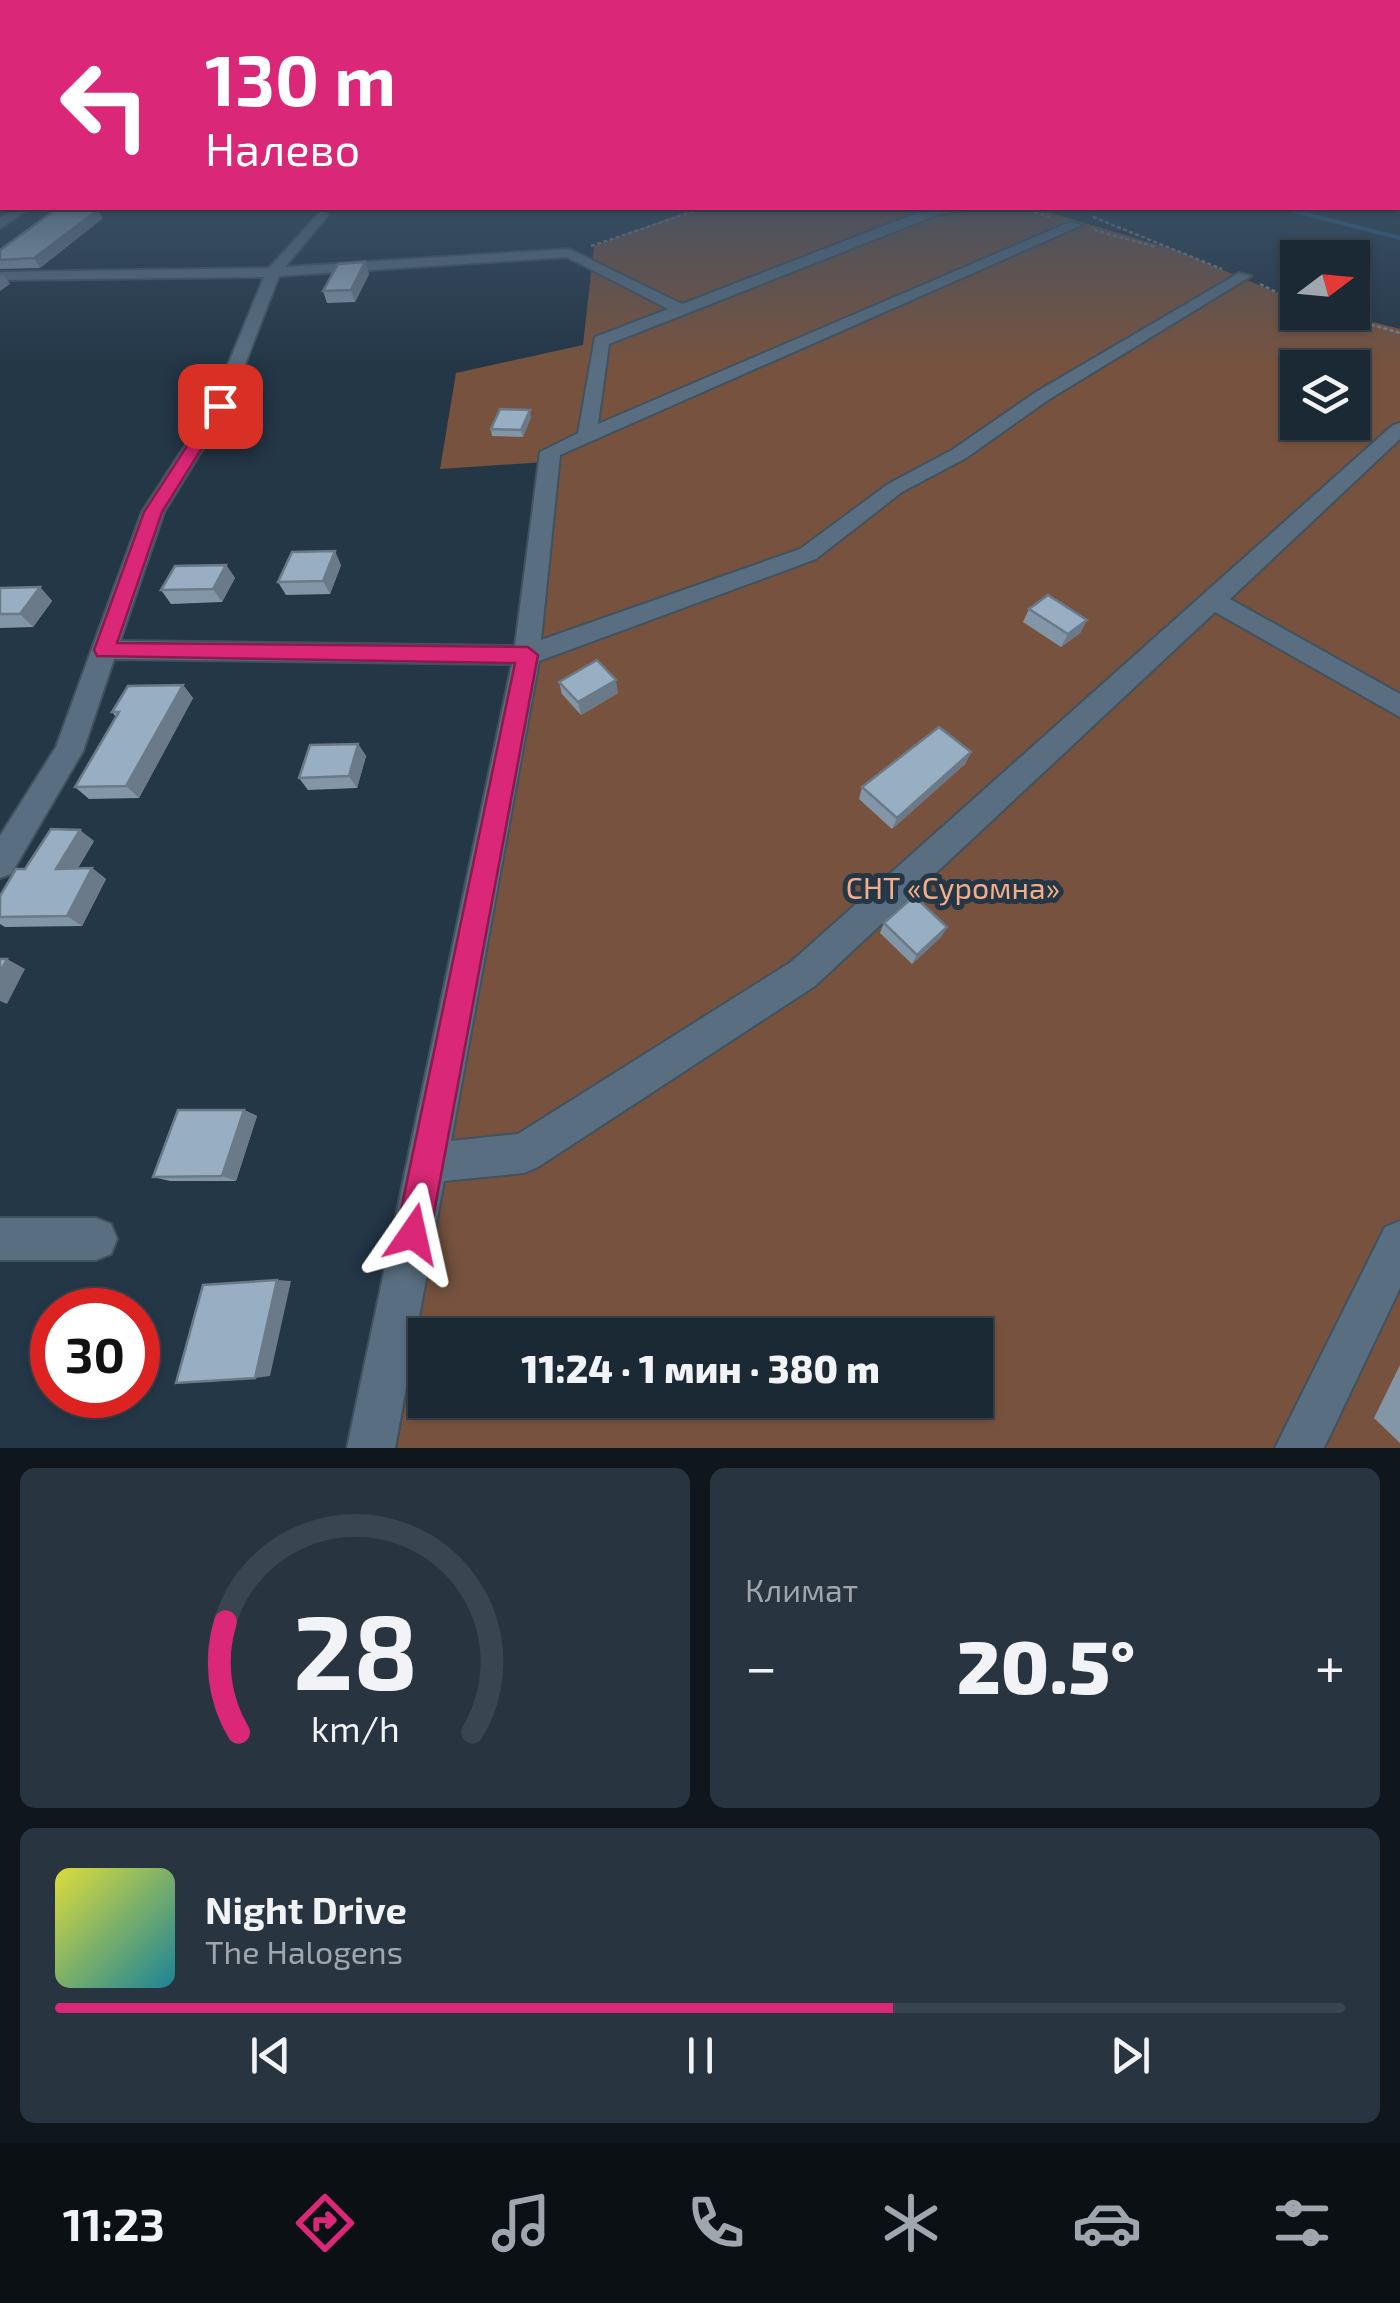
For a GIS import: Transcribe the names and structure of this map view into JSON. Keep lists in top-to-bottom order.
{
  "parks": ["СНТ «Суромна»"],
  "north": "right",
  "page": {
    "turn": ["130 m", "Налево"],
    "limit": "30",
    "trip": "11:24 · 1 мин · 380 m",
    "tile": "Климат",
    "heat": ["−", "20.5°", "+"],
    "song": ["Night Drive", "The Halogens"],
    "tabs": "11:23",
    "gauge": ["28", "km/h"]
  }
}
